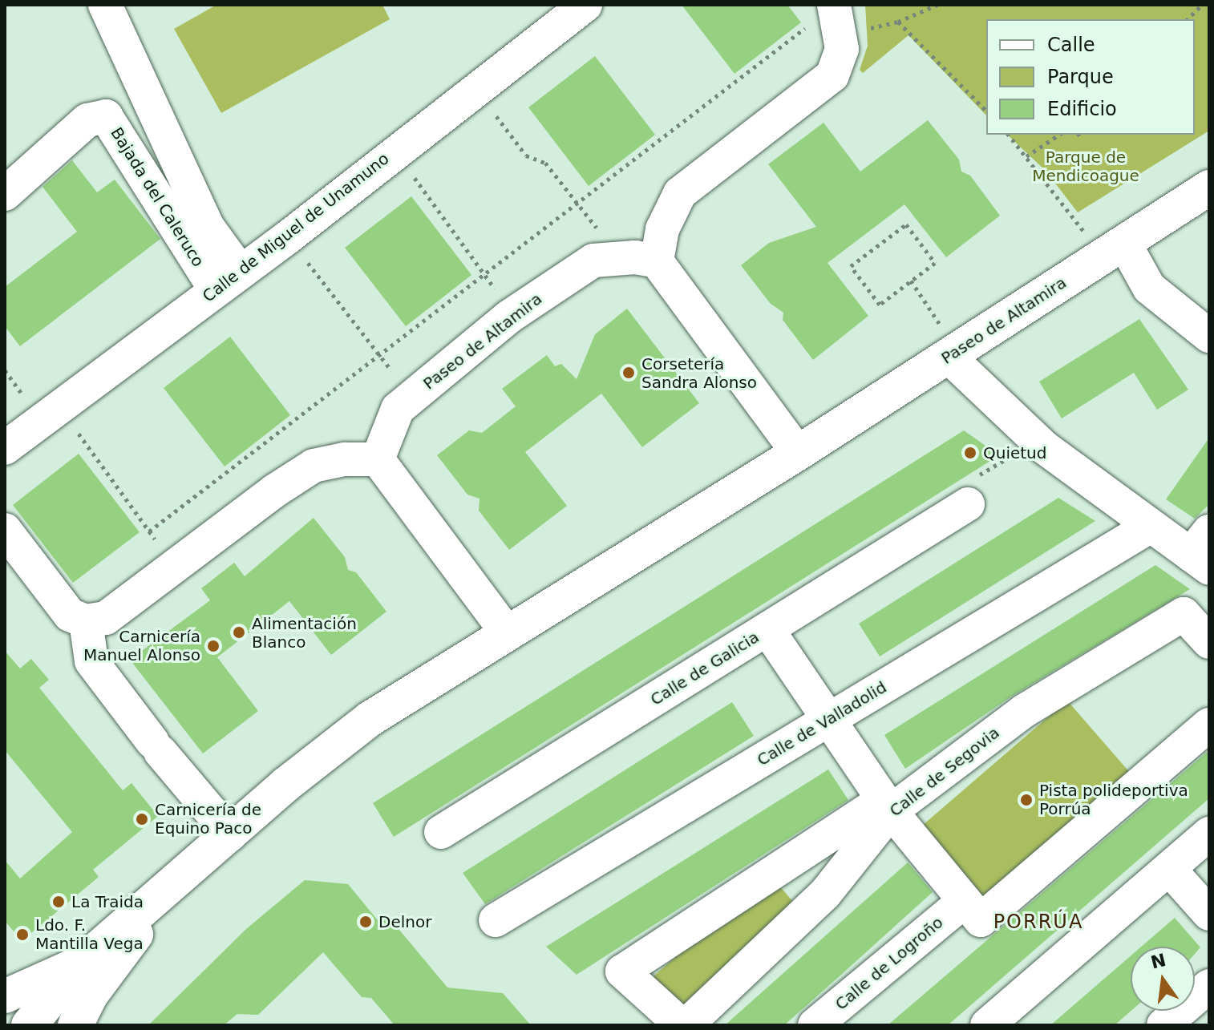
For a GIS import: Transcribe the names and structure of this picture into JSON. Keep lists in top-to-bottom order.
{
  "streets": {
    "main road": ["Paseo de Altamira"],
    "street": [
      "Bajada del Caleruco",
      "Calle de Miguel de Unamuno",
      "Calle de Galicia",
      "Calle de Valladolid",
      "Calle de Segovia",
      "Calle de Logroño"
    ]
  },
  "crossings": [
    ["Bajada del Caleruco", "Calle de Miguel de Unamuno"]
  ],
  "districts": ["PORRÚA"],
  "parks": ["Parque de Mendicoague"],
  "places": [
    "Corsetería Sandra Alonso",
    "Quietud",
    "Alimentación Blanco",
    "Carnicería Manuel Alonso",
    "Pista polideportiva Porrúa",
    "Carnicería de Equino Paco",
    "La Traida",
    "Delnor",
    "Ldo. F. Mantilla Vega"
  ],
  "legend": ["Calle", "Parque", "Edificio"],
  "north": "top"
}
